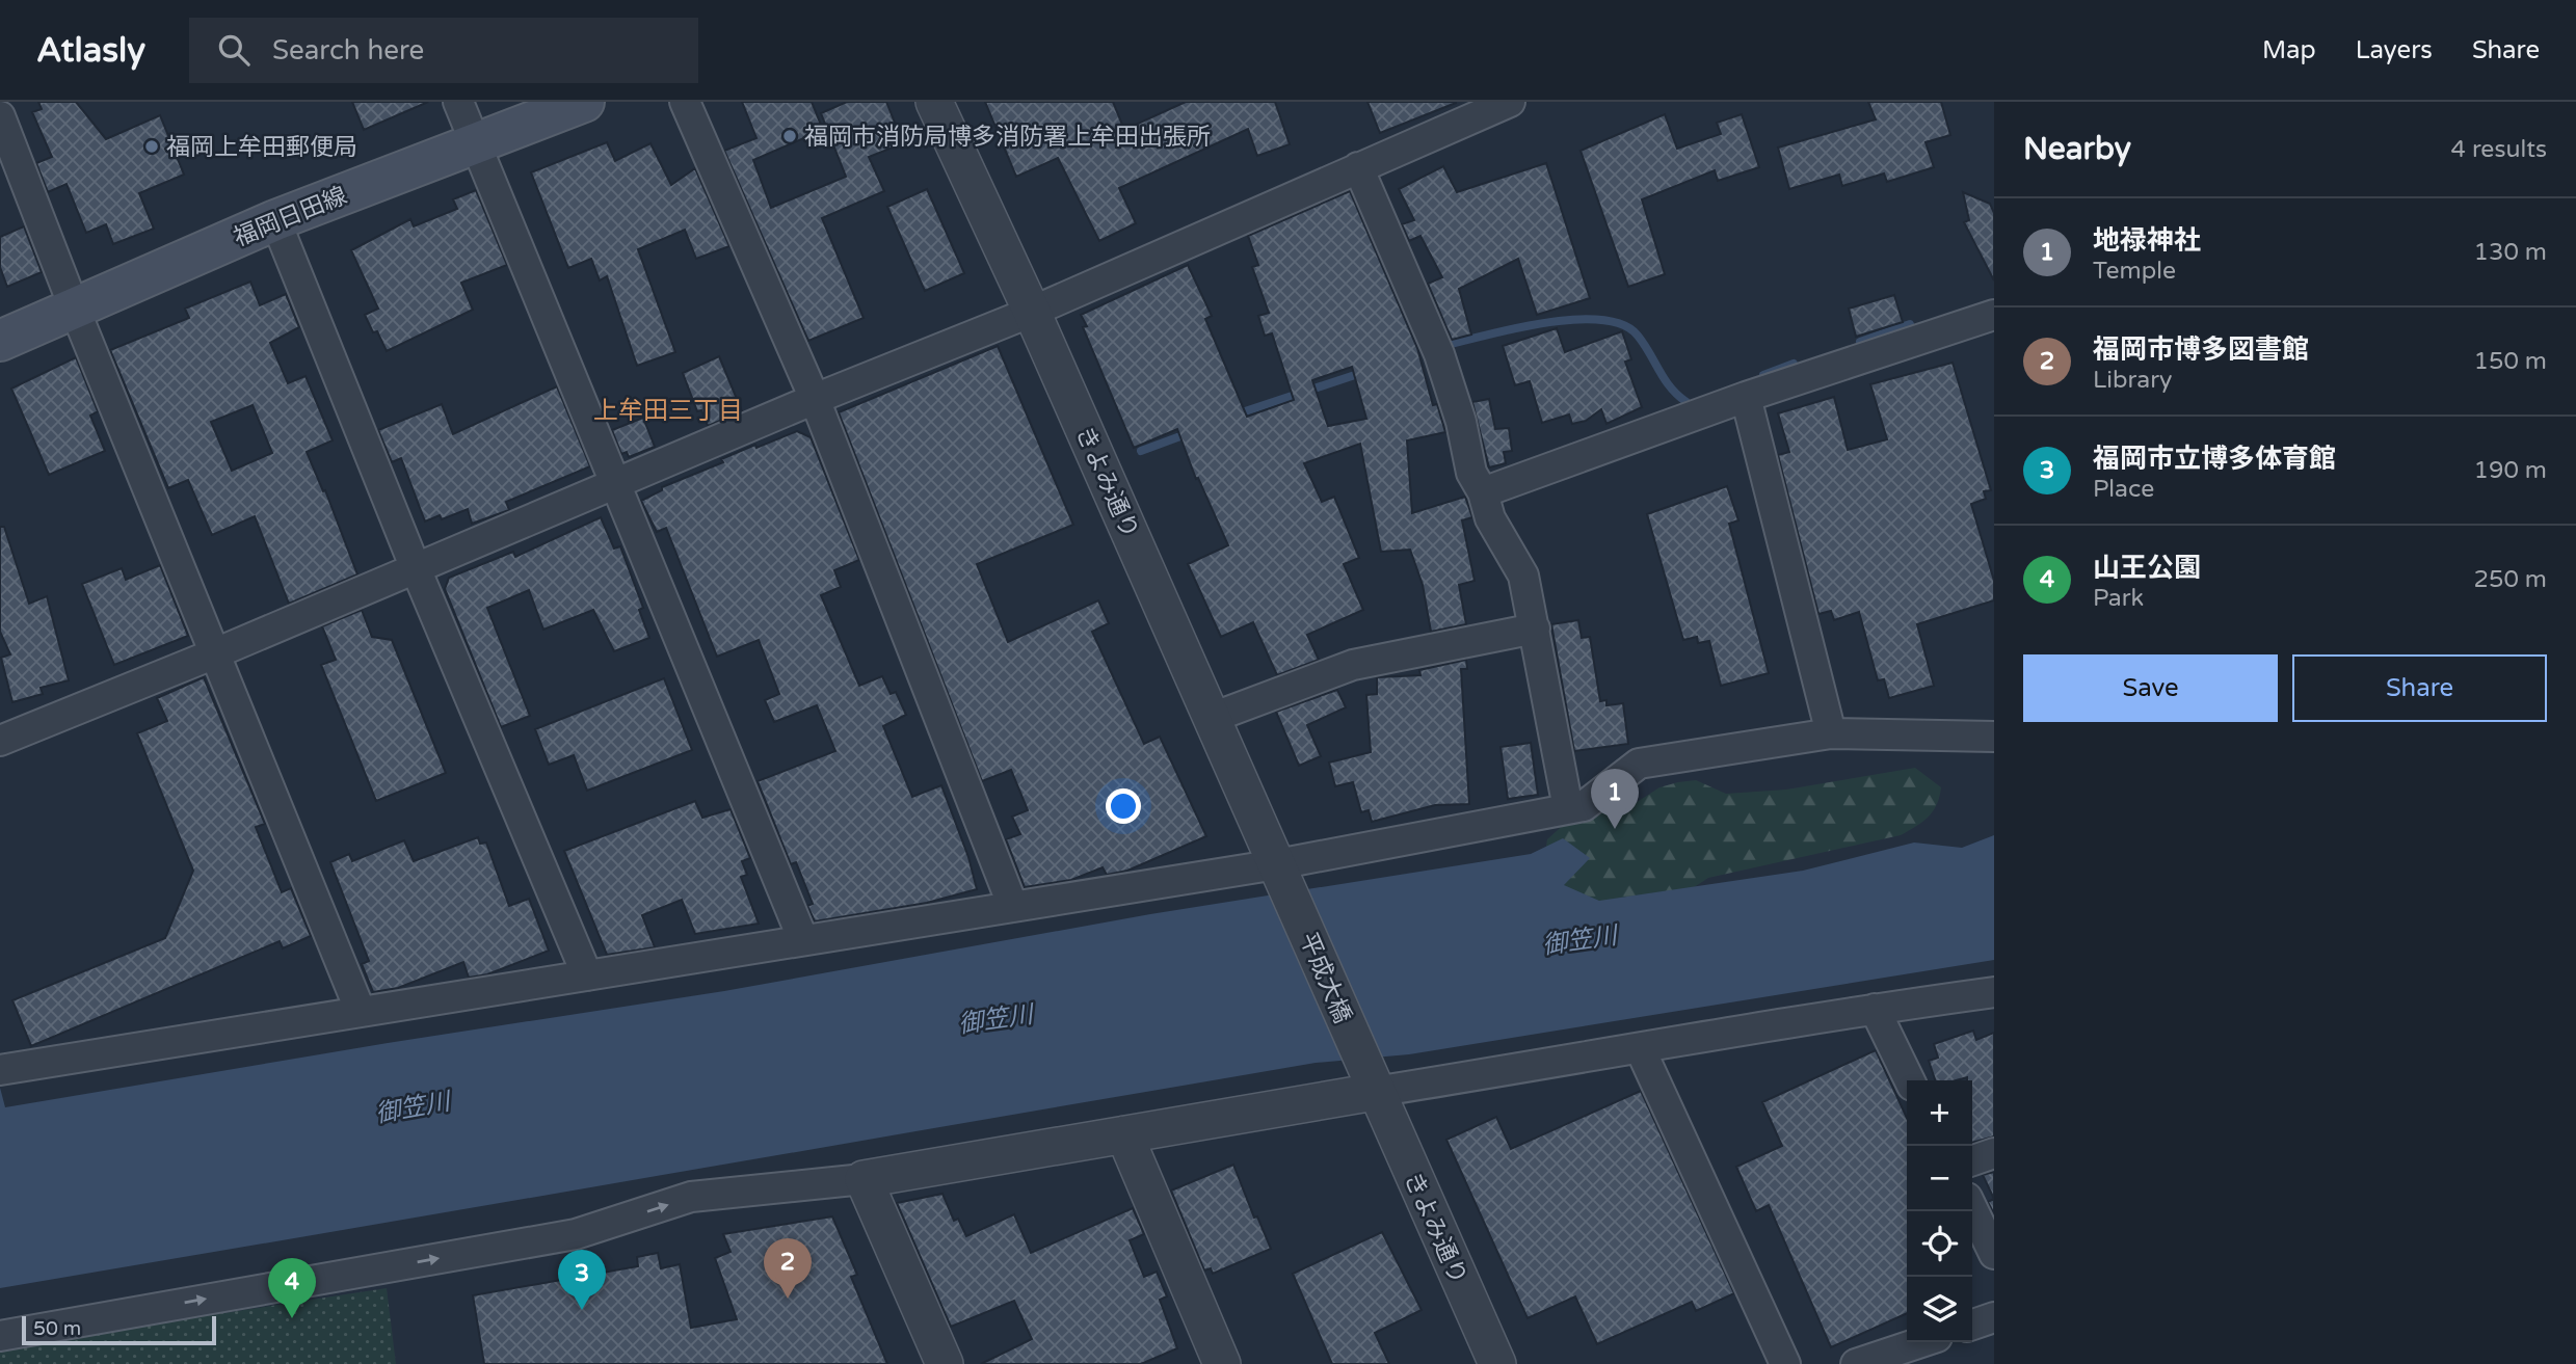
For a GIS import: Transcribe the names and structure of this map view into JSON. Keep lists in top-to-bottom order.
{
  "streets": {
    "main road": ["福岡日田線"],
    "street": ["きよみ通り", "平成大橋"]
  },
  "crossings": [
    ["きよみ通り", "平成大橋"]
  ],
  "districts": ["上牟田三丁目"],
  "water": ["御笠川"],
  "places": ["福岡市消防局博多消防署上牟田出張所", "福岡上牟田郵便局"],
  "scale_bar": "50 m",
  "page": {
    "header": "Atlasly",
    "search": "Search here",
    "nav": ["Map", "Layers", "Share"],
    "heading": ["Nearby", "4 results"],
    "list": [
      {
        "mark": "1",
        "name": "地禄神社",
        "note": "Temple",
        "value": "130 m"
      },
      {
        "mark": "2",
        "name": "福岡市博多図書館",
        "note": "Library",
        "value": "150 m"
      },
      {
        "mark": "3",
        "name": "福岡市立博多体育館",
        "note": "Place",
        "value": "190 m"
      },
      {
        "mark": "4",
        "name": "山王公園",
        "note": "Park",
        "value": "250 m"
      }
    ],
    "buttons": ["Save", "Share"],
    "pins": [
      "1",
      "2",
      "3",
      "4"
    ],
    "map_buttons": ["+", "−"],
    "scale": "50 m"
  }
}
